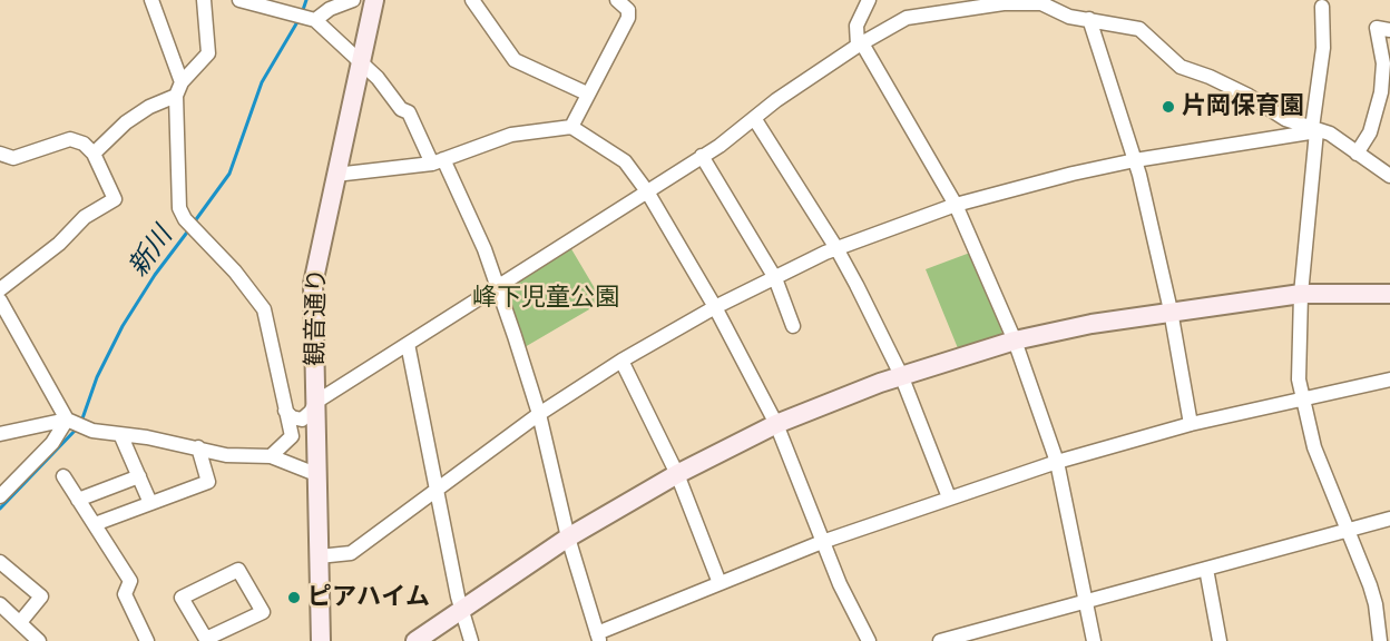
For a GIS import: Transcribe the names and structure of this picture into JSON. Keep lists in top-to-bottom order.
{
  "streets": {
    "street": ["観音通り"]
  },
  "water": ["新川"],
  "parks": ["峰下児童公園"],
  "places": ["片岡保育園", "ピアハイム"]
}
